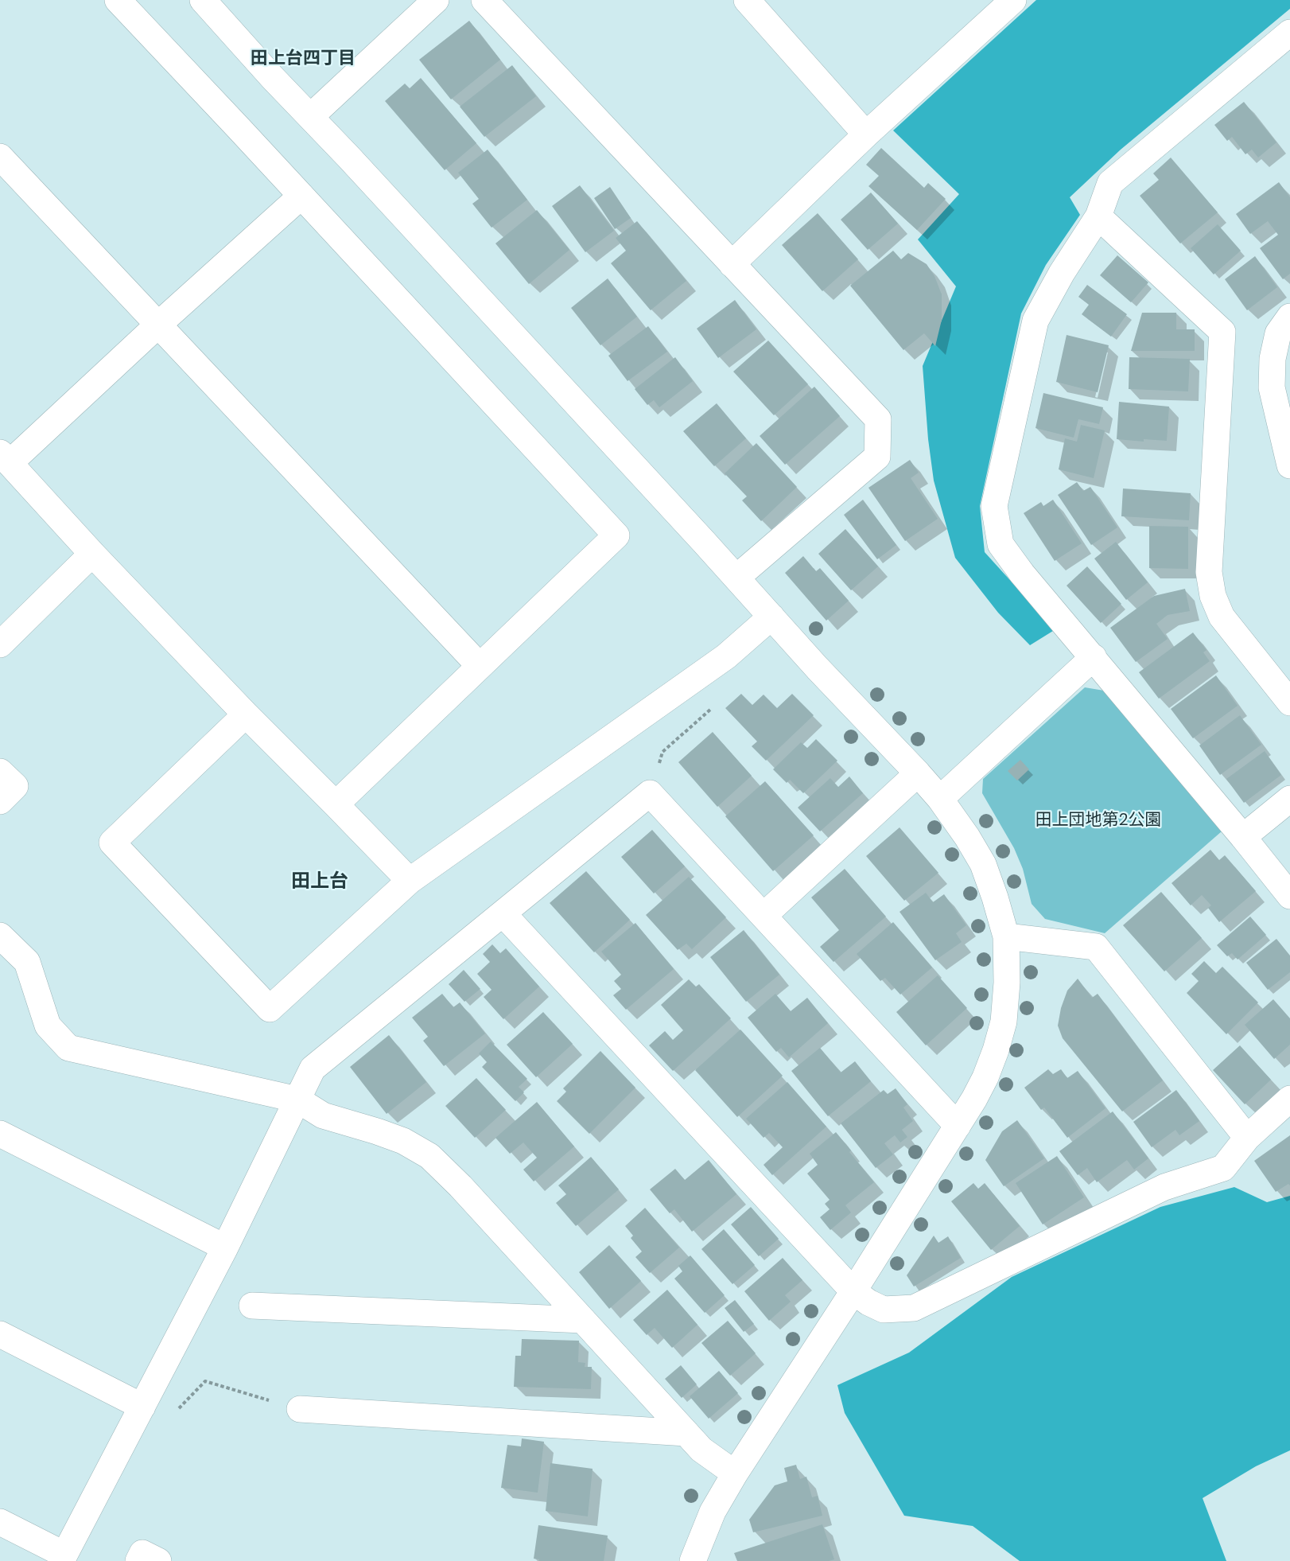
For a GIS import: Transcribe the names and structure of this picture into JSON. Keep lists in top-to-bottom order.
{
  "districts": ["田上台四丁目", "田上台"],
  "parks": ["田上団地第2公園"]
}
